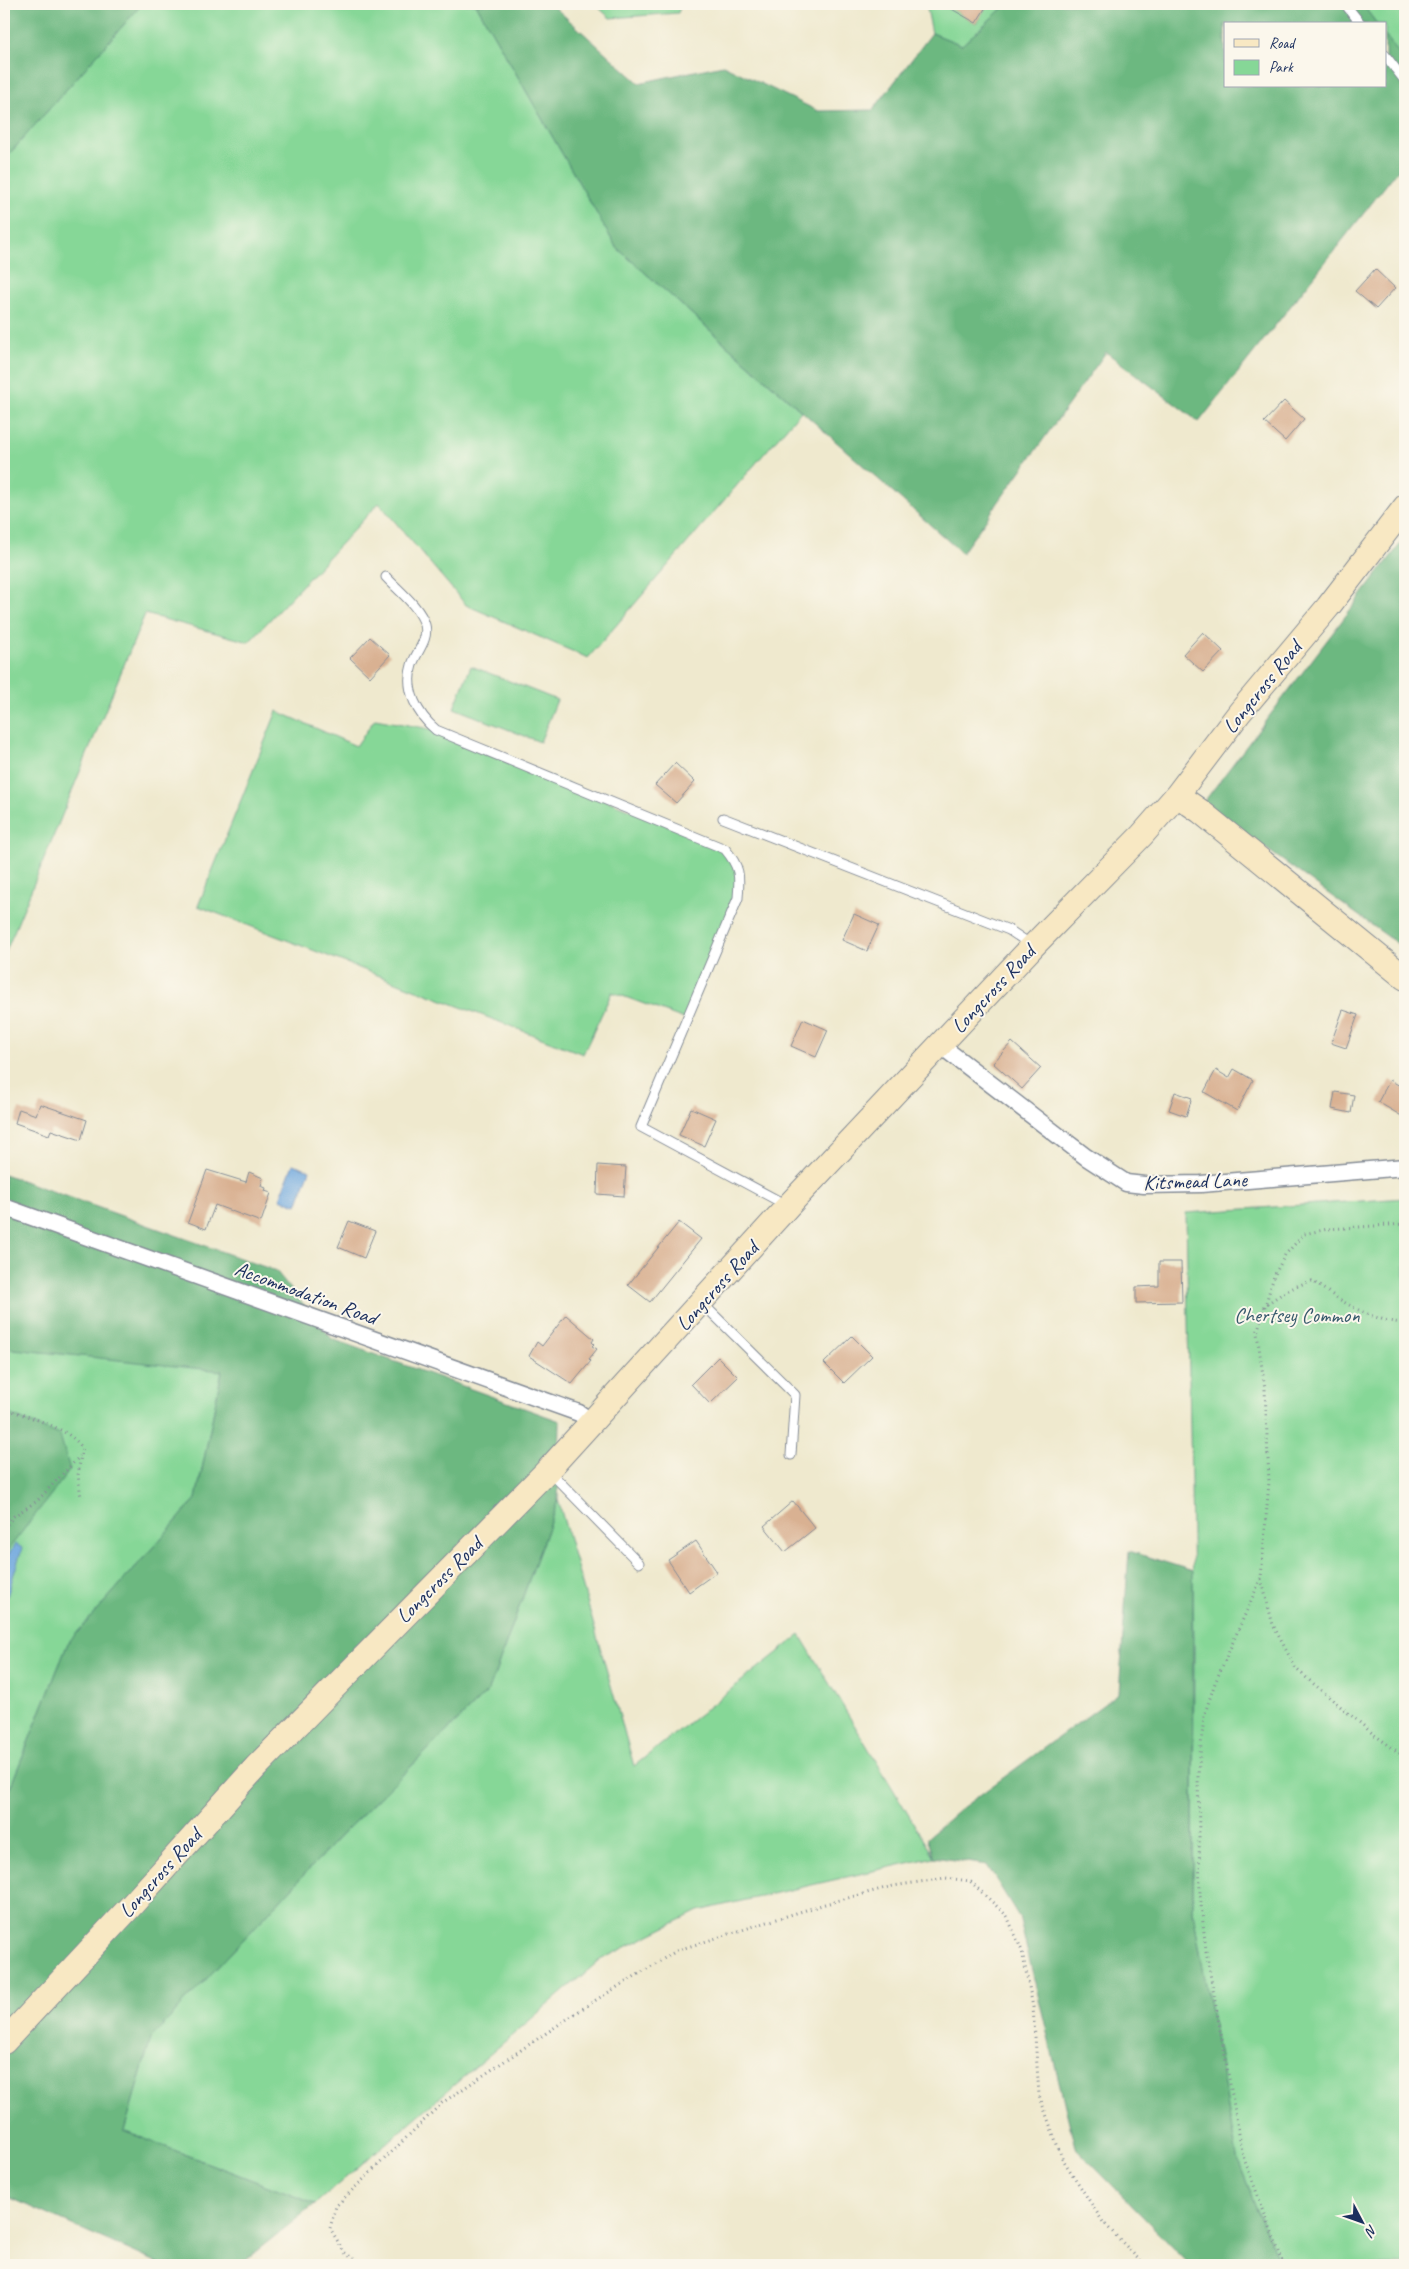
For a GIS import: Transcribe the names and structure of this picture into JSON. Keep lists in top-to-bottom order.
{
  "streets": {
    "main road": ["Longcross Road"],
    "street": ["Kitsmead Lane", "Accommodation Road"]
  },
  "crossings": [
    ["Longcross Road", "Kitsmead Lane"],
    ["Longcross Road", "Accommodation Road"]
  ],
  "parks": ["Chertsey Common"],
  "legend": ["Road", "Park"],
  "north": "bottom right"
}
